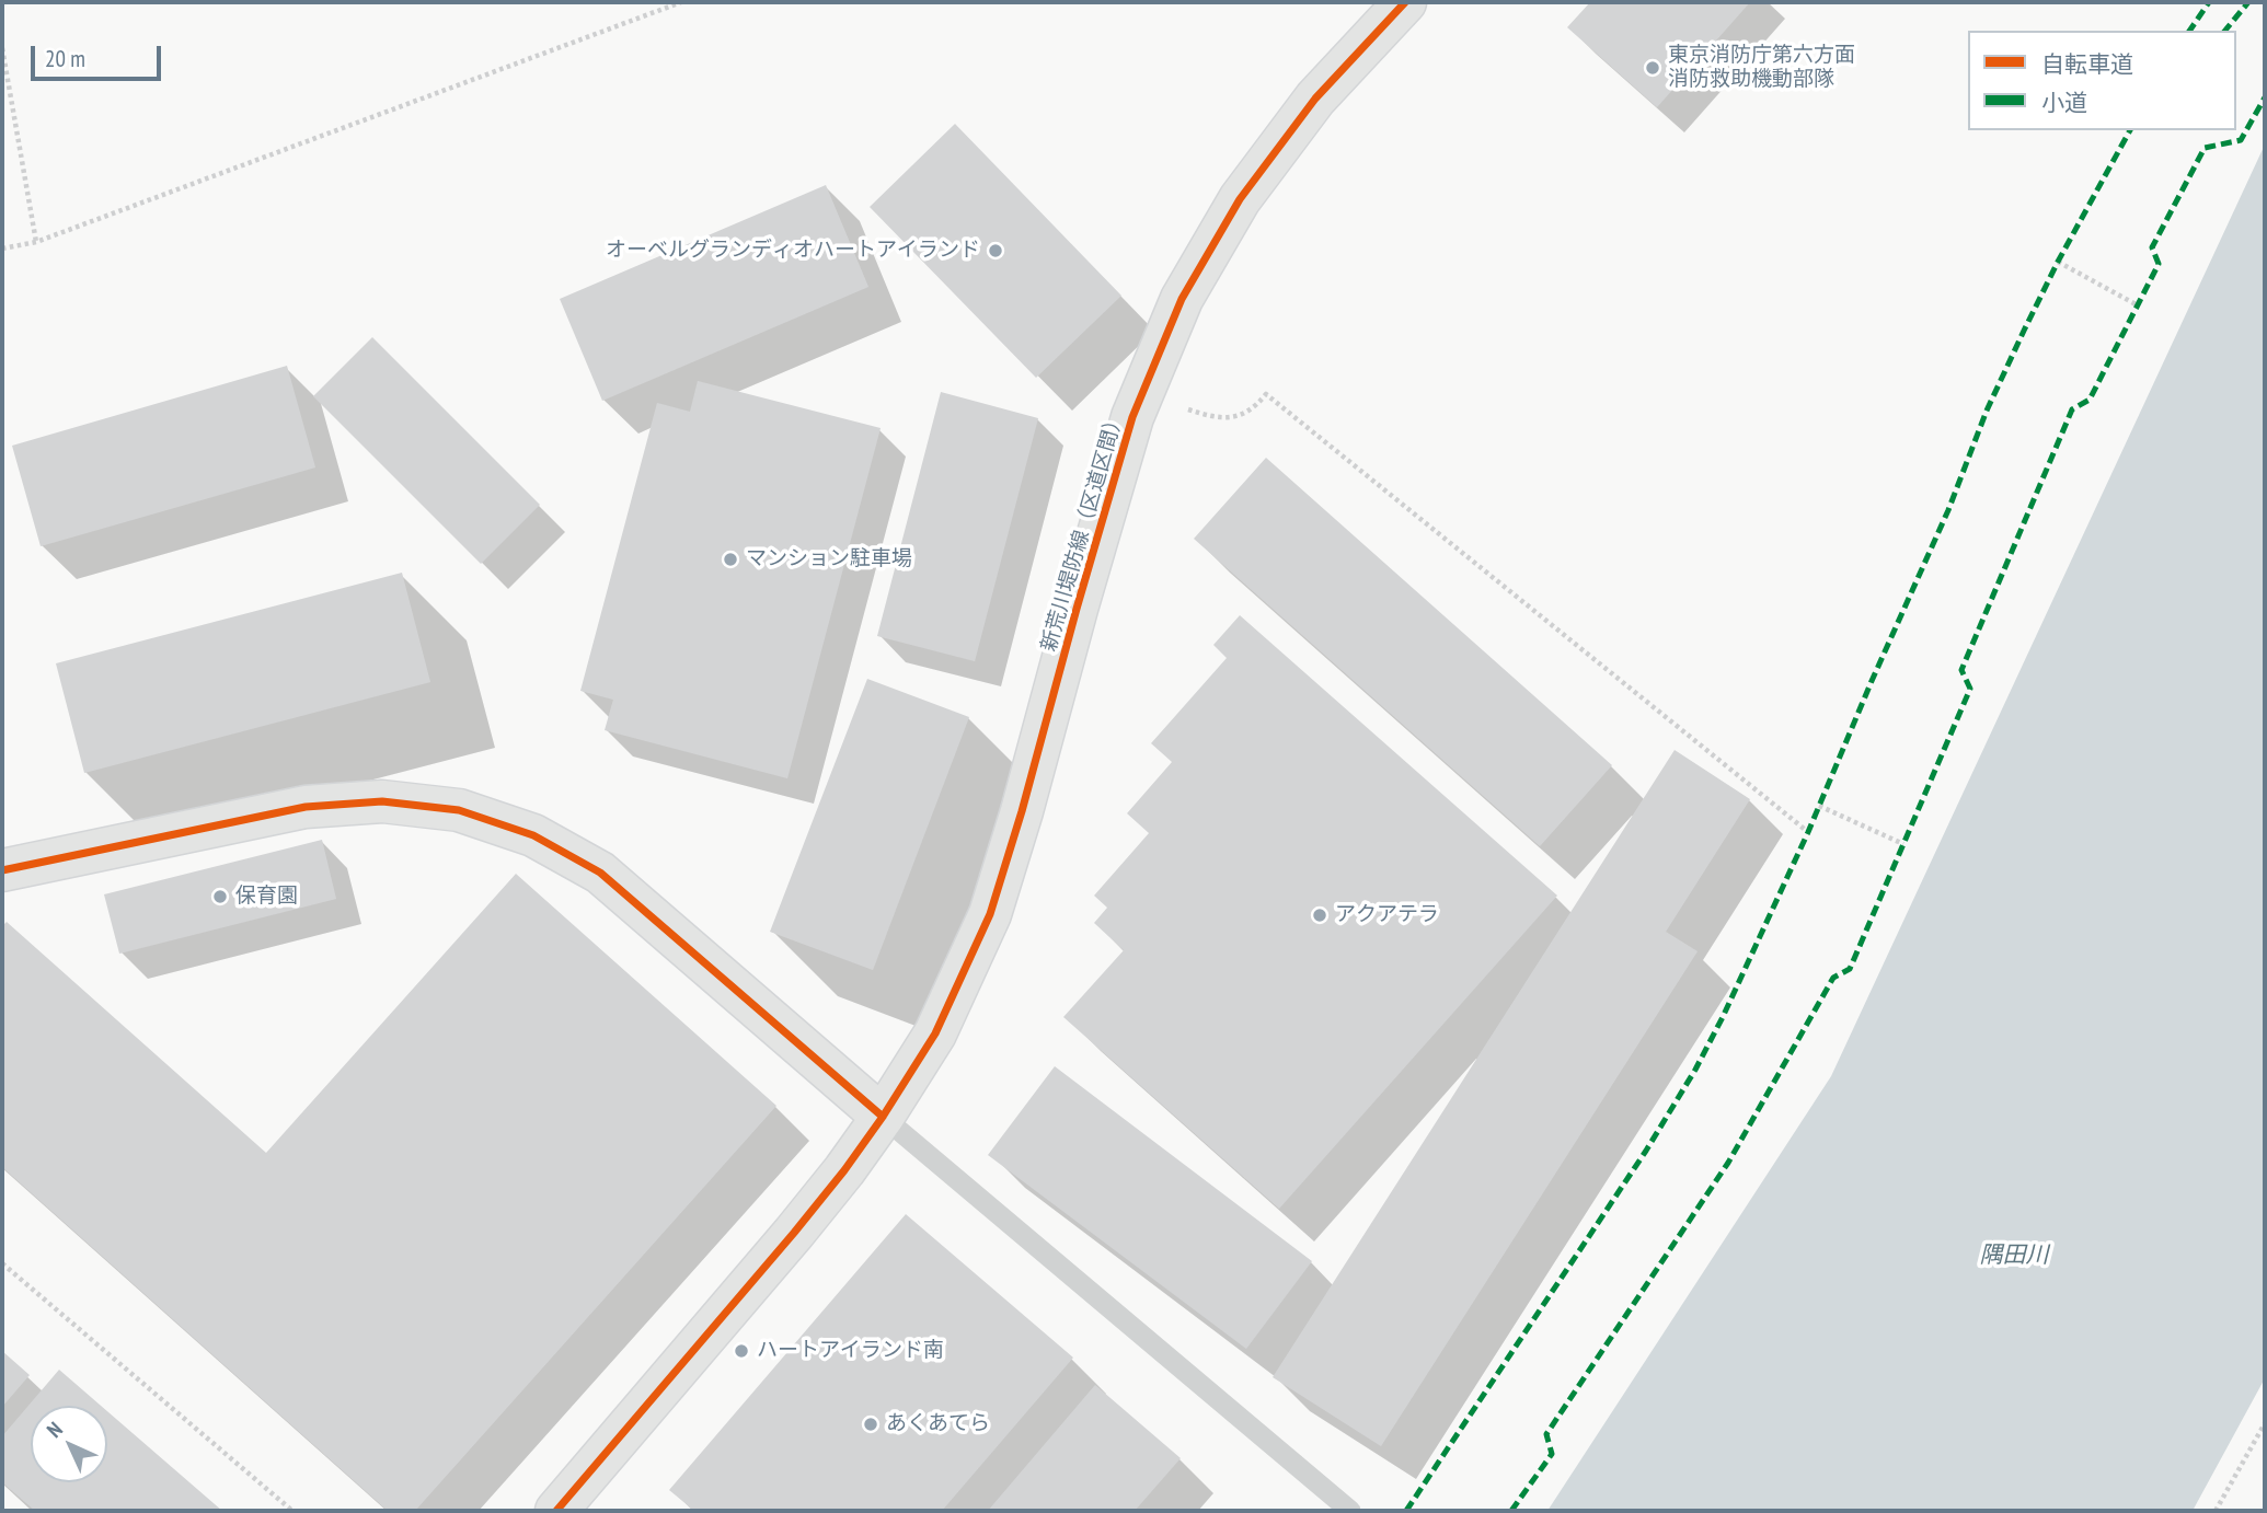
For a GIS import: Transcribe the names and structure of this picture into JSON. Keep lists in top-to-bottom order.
{
  "streets": {
    "street": ["新荒川堤防線（区道区間）"]
  },
  "water": ["隅田川"],
  "places": [
    "東京消防庁第六方面 消防救助機動部隊",
    "オーベルグランディオハートアイランド",
    "マンション駐車場",
    "保育園",
    "アクアテラ",
    "ハートアイランド南",
    "あくあてら"
  ],
  "legend": ["自転車道", "小道"],
  "scale_bar": "20 m",
  "north": "top left"
}
